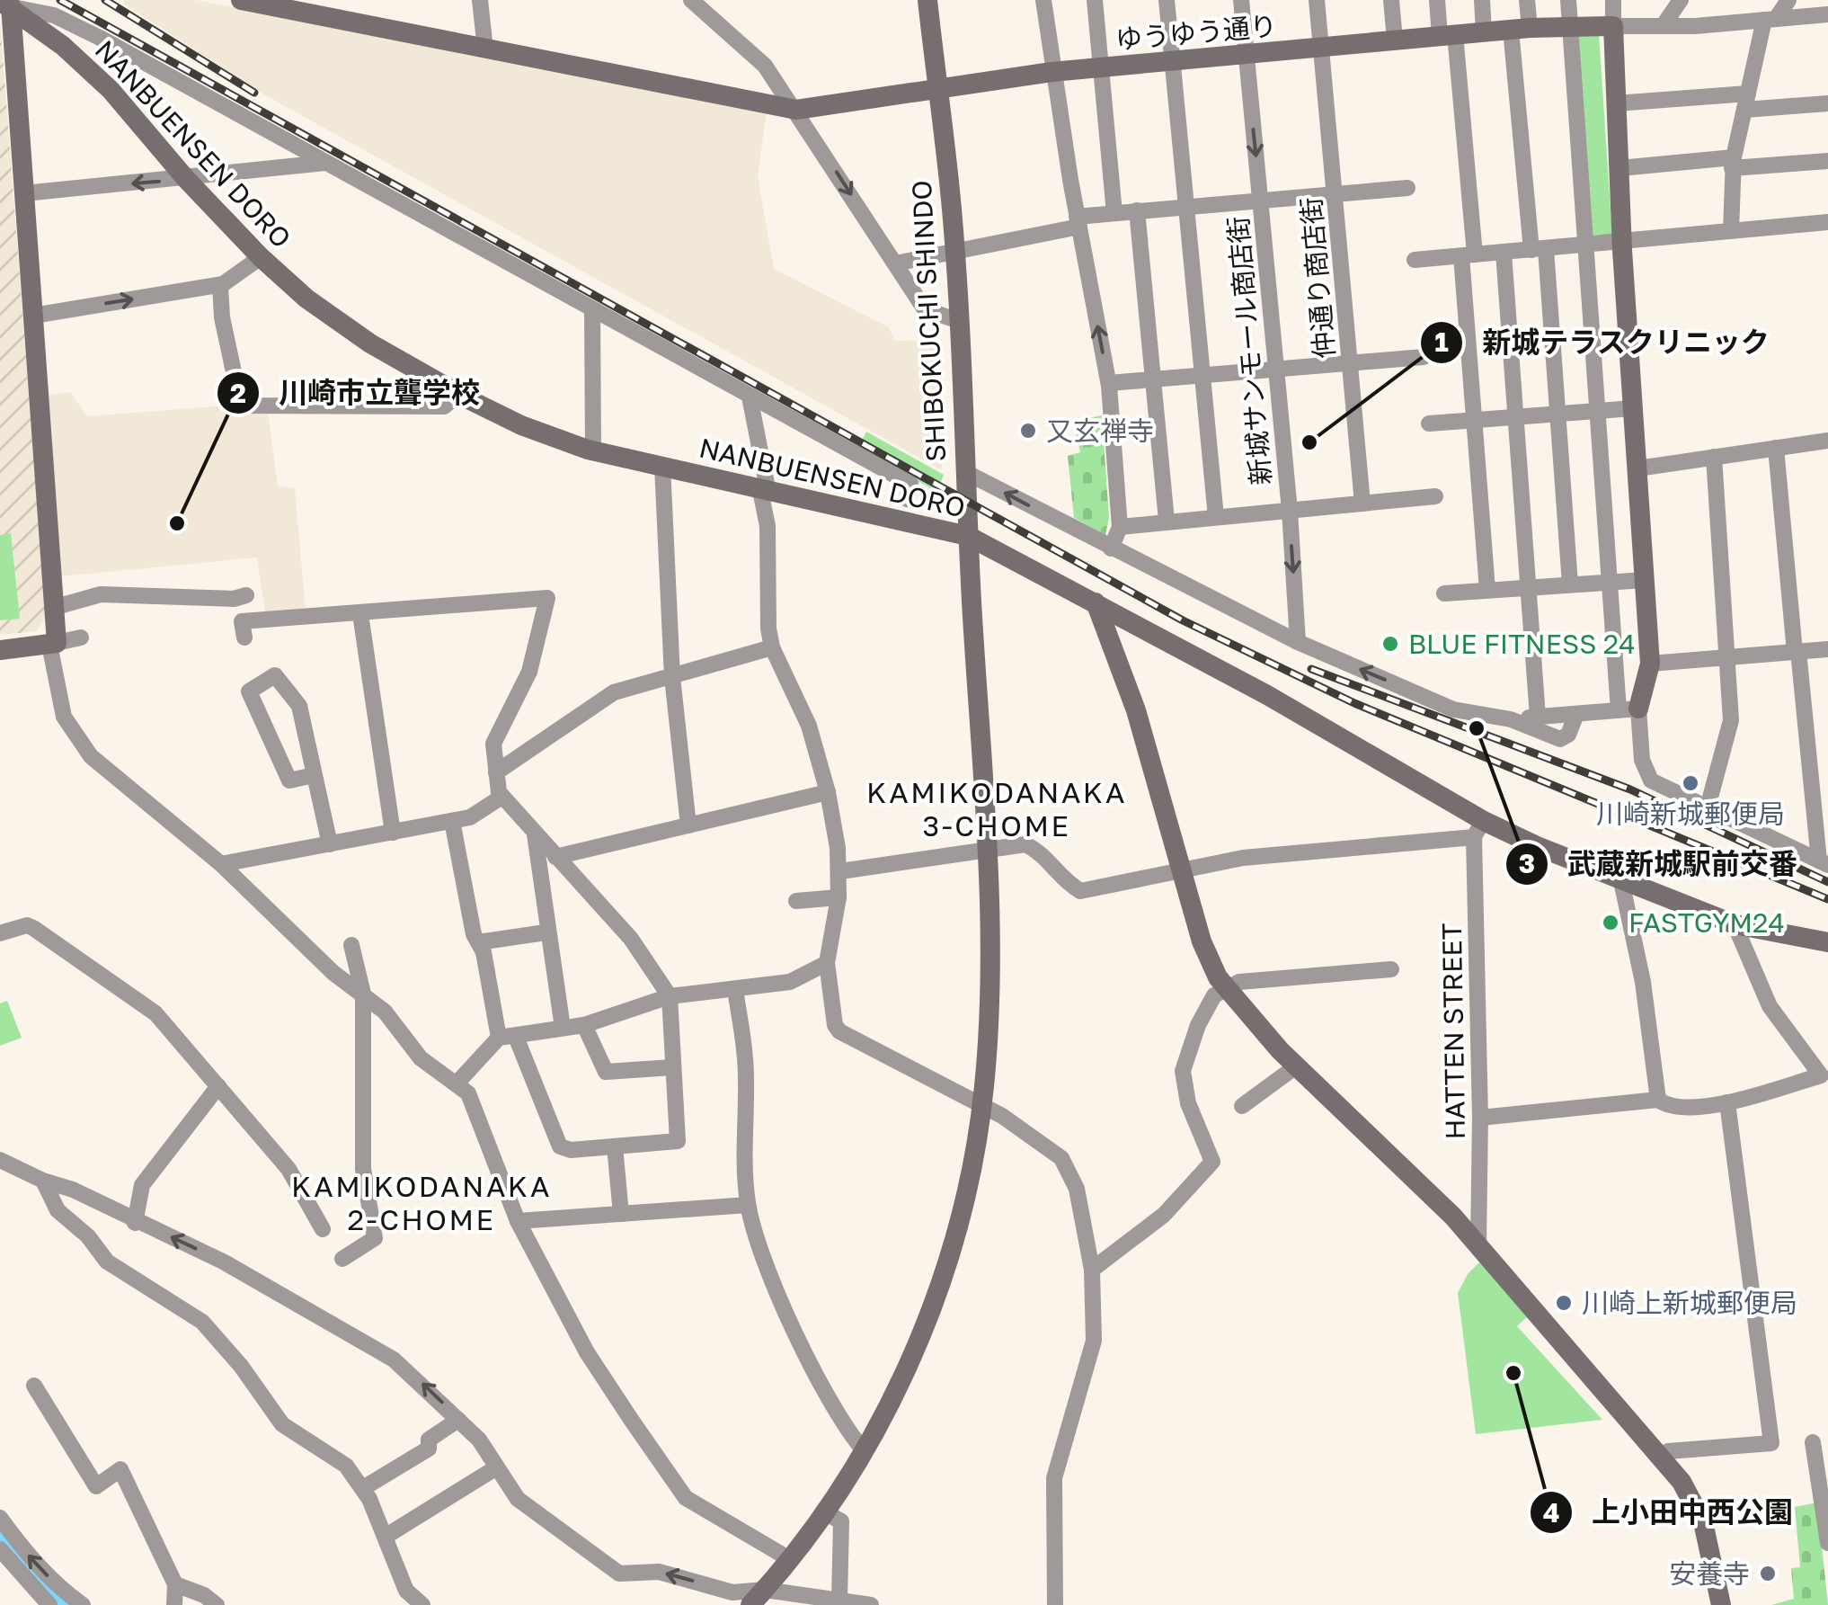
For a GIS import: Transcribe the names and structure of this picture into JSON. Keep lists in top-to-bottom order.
{
  "streets": {
    "street": [
      "ゆうゆう通り",
      "NANBUENSEN DORO",
      "仲通り商店街",
      "SHIBOKUCHI SHINDO",
      "新城サンモール商店街",
      "HATTEN STREET"
    ]
  },
  "crossings": [
    ["ゆうゆう通り", "仲通り商店街"],
    ["ゆうゆう通り", "SHIBOKUCHI SHINDO"],
    ["ゆうゆう通り", "新城サンモール商店街"],
    ["NANBUENSEN DORO", "SHIBOKUCHI SHINDO"],
    ["NANBUENSEN DORO", "HATTEN STREET"]
  ],
  "districts": ["KAMIKODANAKA 3-CHOME", "KAMIKODANAKA 2-CHOME"],
  "places": [
    "又玄禅寺",
    "新城テラスクリニック",
    "川崎市立聾学校",
    "BLUE FITNESS 24",
    "武蔵新城駅前交番",
    "川崎新城郵便局",
    "FASTGYM24",
    "川崎上新城郵便局",
    "上小田中西公園",
    "安養寺"
  ]
}
